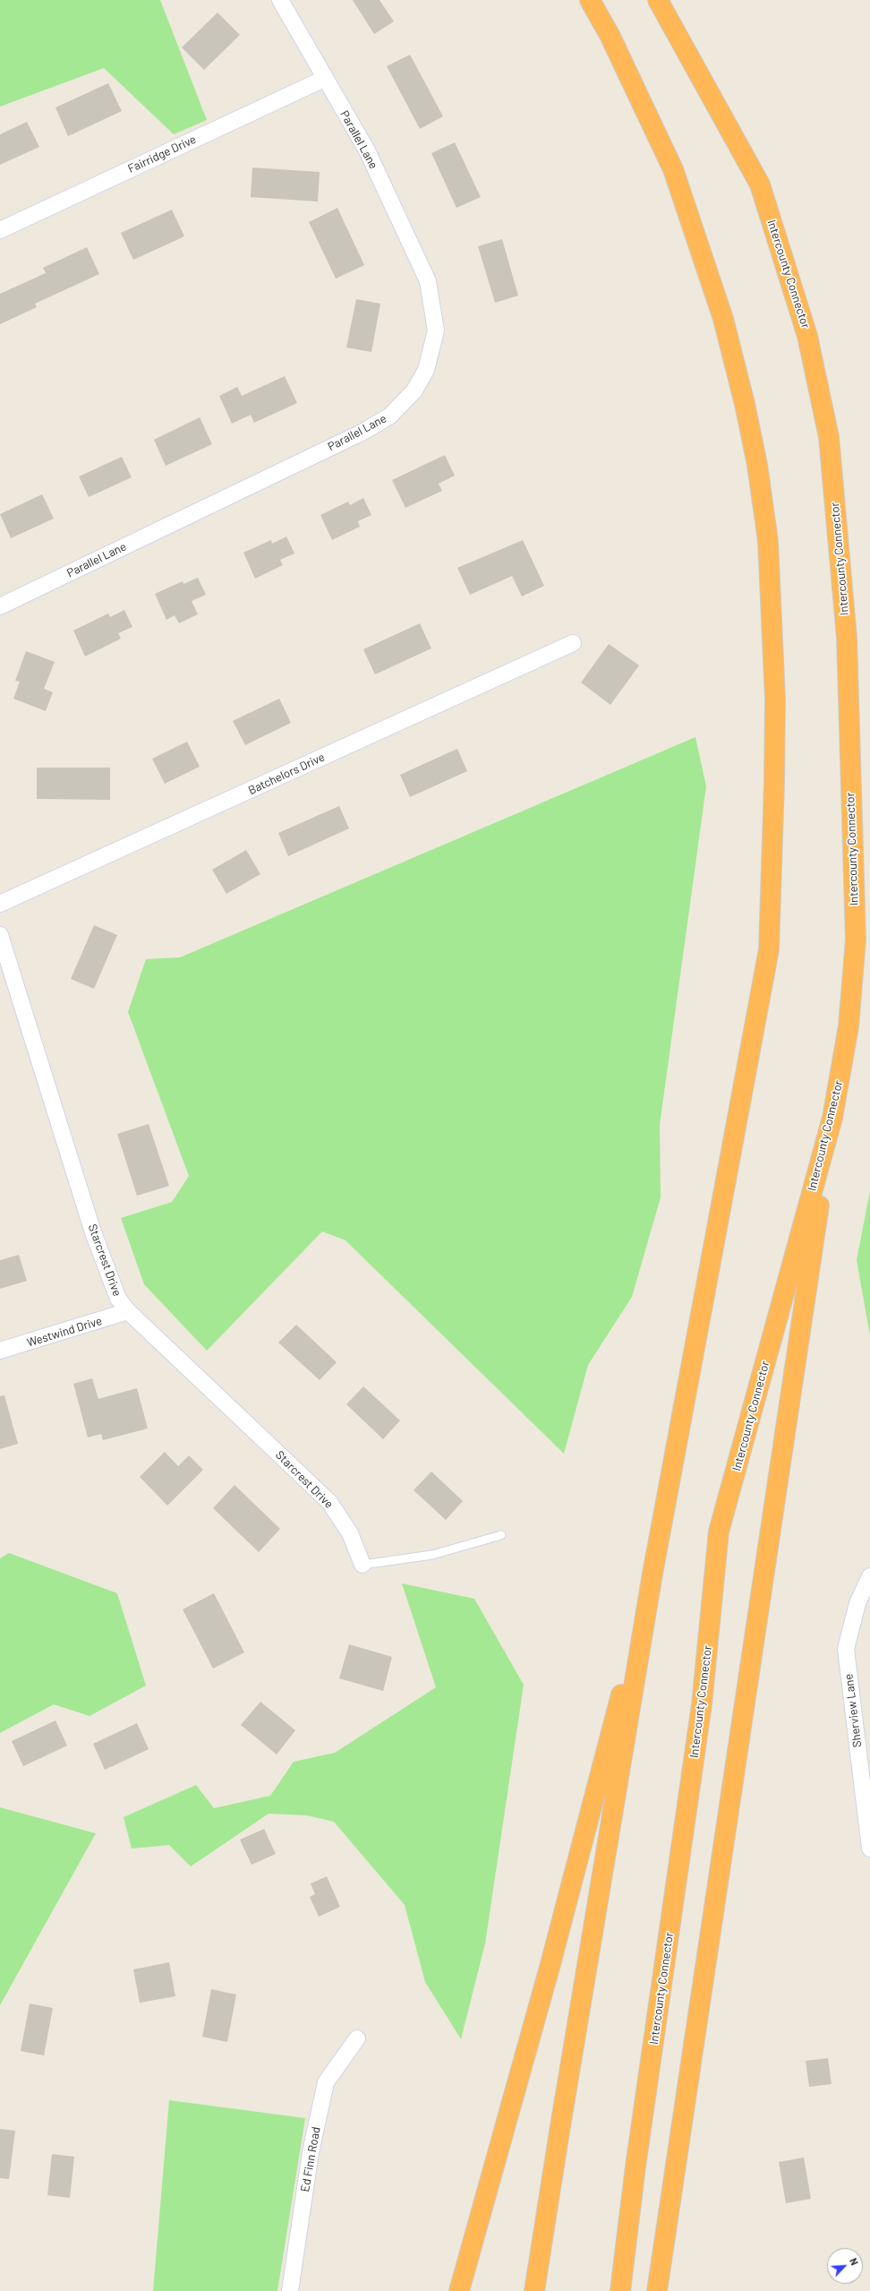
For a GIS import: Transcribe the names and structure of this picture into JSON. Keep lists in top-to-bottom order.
{
  "streets": {
    "highway": ["Intercounty Connector"],
    "street": [
      "Parallel Lane",
      "Fairridge Drive",
      "Batchelors Drive",
      "Starcrest Drive",
      "Westwind Drive",
      "Sherview Lane",
      "Ed Finn Road"
    ]
  },
  "crossings": [
    ["Parallel Lane", "Fairridge Drive"],
    ["Starcrest Drive", "Westwind Drive"]
  ],
  "north": "top right"
}
